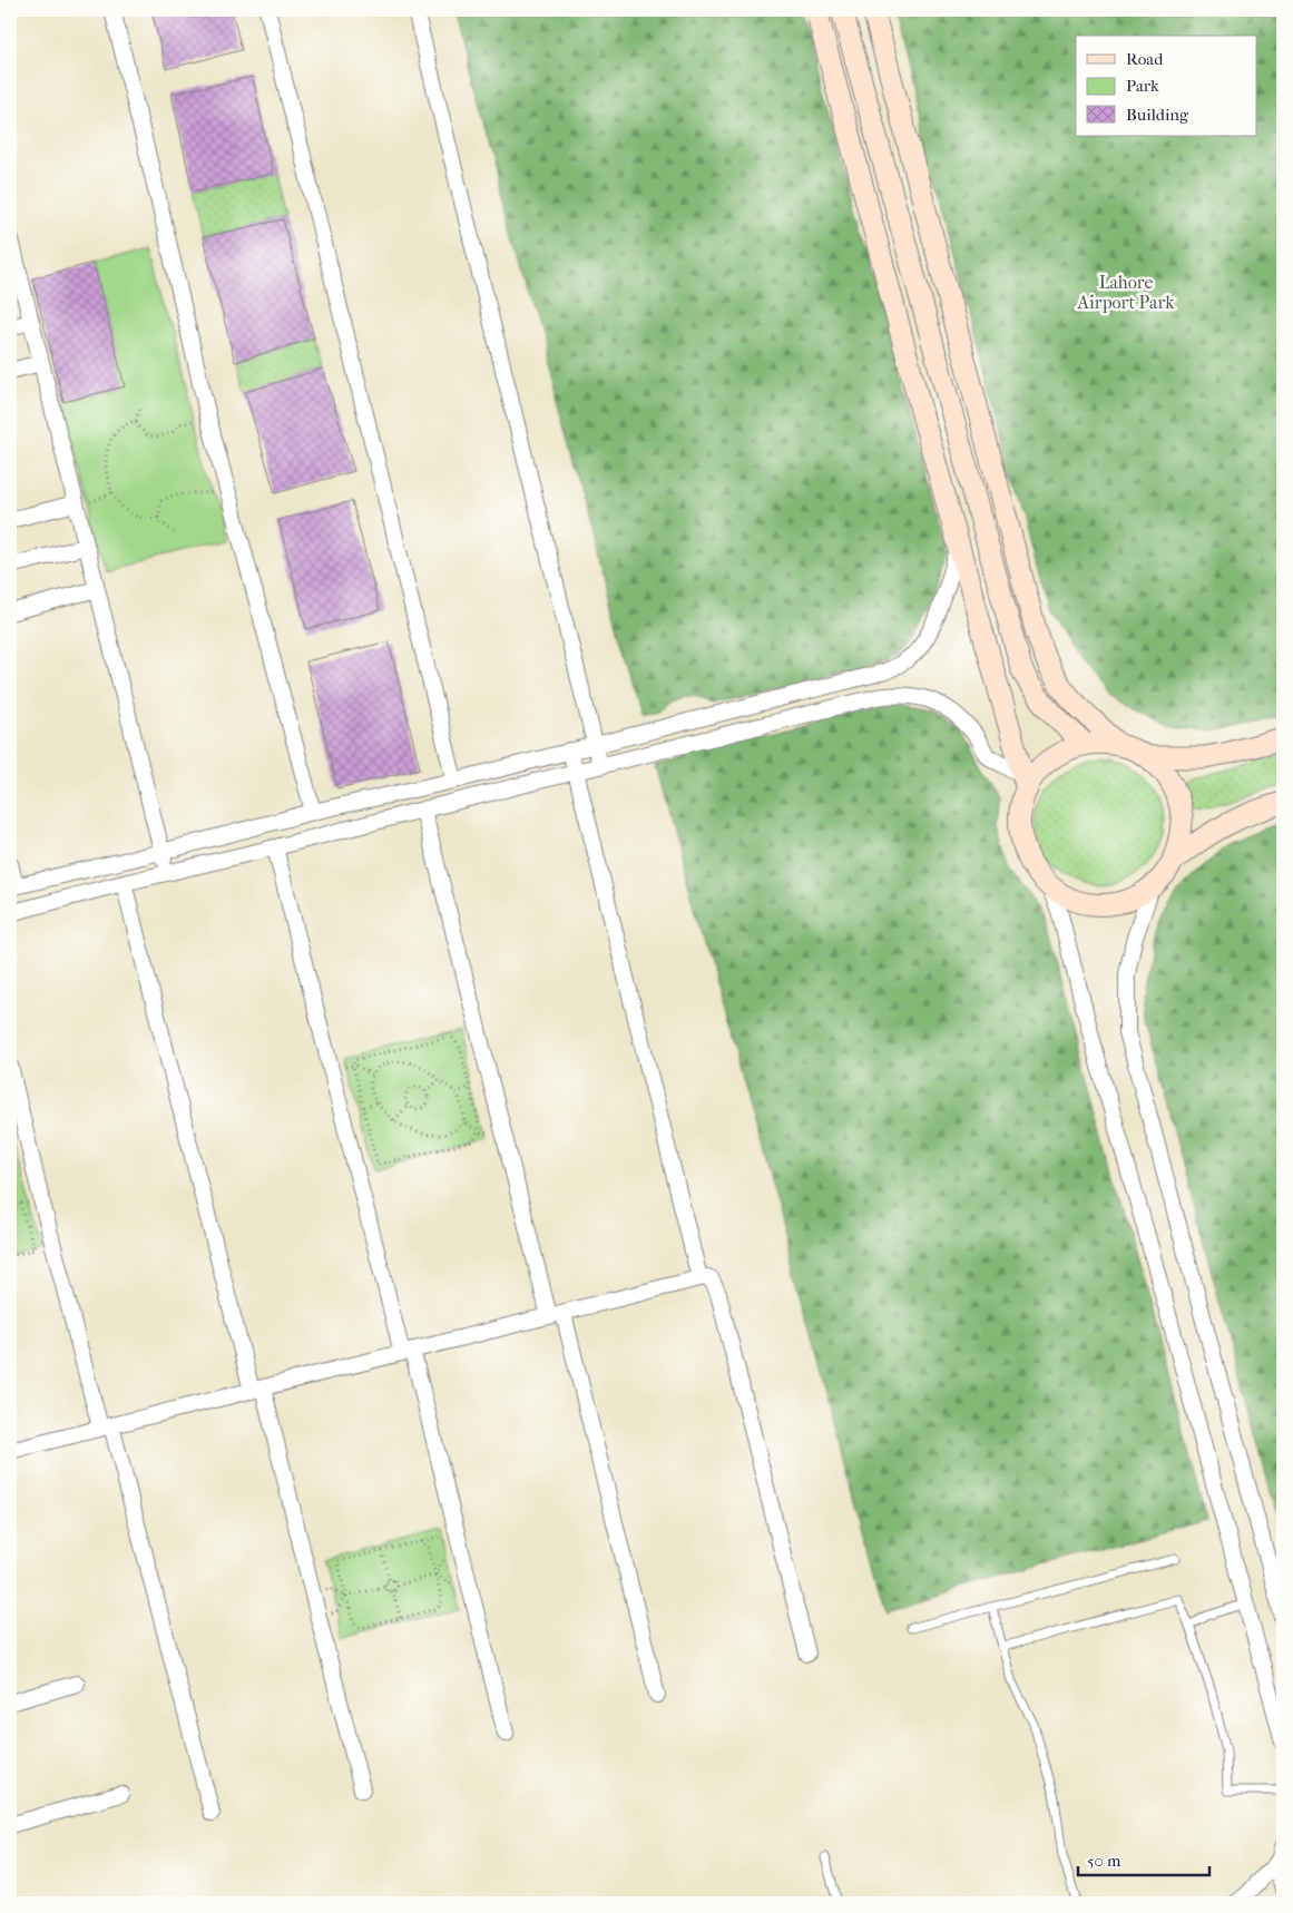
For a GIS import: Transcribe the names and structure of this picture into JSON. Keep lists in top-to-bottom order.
{
  "parks": ["Lahore Airport Park"],
  "legend": ["Road", "Park", "Building"],
  "scale_bar": "50 m"
}
